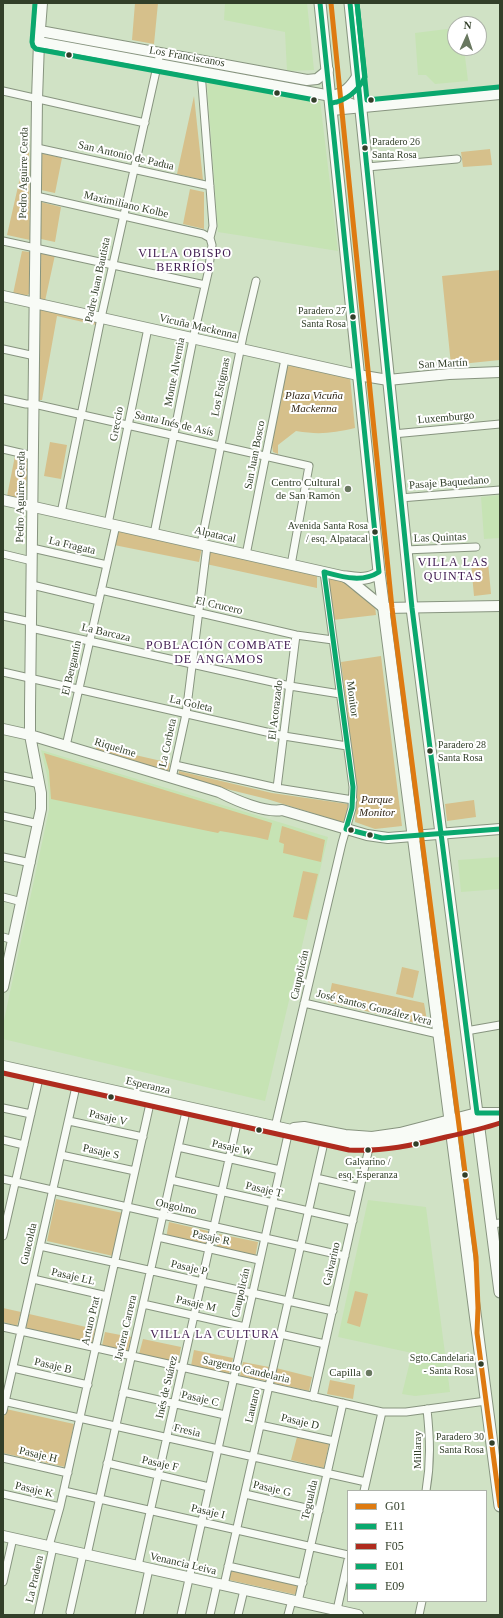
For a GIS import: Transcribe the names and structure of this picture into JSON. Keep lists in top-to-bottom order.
{
  "streets": {
    "street": [
      "Los Franciscanos",
      "San Antonio de Padua",
      "Pedro Aguirre Cerda",
      "Maximiliano Kolbe",
      "Padre Juan Bautista",
      "Vicuña Mackenna",
      "San Martín",
      "Monte Alvernia",
      "Los Estigmas",
      "Luxemburgo",
      "Greccio",
      "Santa Inés de Asís",
      "San Juan Bosco",
      "Pasaje Baquedano",
      "Alpatacal",
      "Las Quintas",
      "La Fragata",
      "El Crucero",
      "La Barcaza",
      "El Bergantín",
      "Monitor",
      "La Goleta",
      "El Acorazado",
      "La Corbeta",
      "Riquelme",
      "Caupolicán",
      "José Santos González Vera",
      "Esperanza",
      "Pasaje V",
      "Pasaje W",
      "Pasaje S",
      "Pasaje T",
      "Ongolmo",
      "Pasaje R",
      "Guacolda",
      "Galvarino",
      "Pasaje P",
      "Pasaje LL",
      "Pasaje M",
      "Arturo Prat",
      "Javiera Carrera",
      "Pasaje B",
      "Sargento Candelaria",
      "Inés de Suárez",
      "Pasaje C",
      "Lautaro",
      "Pasaje D",
      "Fresia",
      "Millaray",
      "Pasaje H",
      "Pasaje F",
      "Pasaje G",
      "Pasaje K",
      "Tegualda",
      "Pasaje I",
      "Venancia Leiva",
      "La Pradera"
    ]
  },
  "crossings": [
    ["Los Franciscanos", "Pedro Aguirre Cerda"],
    ["Los Franciscanos", "Padre Juan Bautista"],
    ["Los Franciscanos", "Monte Alvernia"],
    ["San Antonio de Padua", "Pedro Aguirre Cerda"],
    ["San Antonio de Padua", "Padre Juan Bautista"],
    ["San Antonio de Padua", "Monte Alvernia"],
    ["Pedro Aguirre Cerda", "Maximiliano Kolbe"],
    ["Pedro Aguirre Cerda", "Vicuña Mackenna"],
    ["Pedro Aguirre Cerda", "Santa Inés de Asís"],
    ["Pedro Aguirre Cerda", "Alpatacal"],
    ["Pedro Aguirre Cerda", "La Fragata"],
    ["Pedro Aguirre Cerda", "La Barcaza"],
    ["Pedro Aguirre Cerda", "La Goleta"],
    ["Pedro Aguirre Cerda", "Riquelme"],
    ["Maximiliano Kolbe", "Padre Juan Bautista"],
    ["Maximiliano Kolbe", "Monte Alvernia"],
    ["Padre Juan Bautista", "Vicuña Mackenna"],
    ["Padre Juan Bautista", "Santa Inés de Asís"],
    ["Padre Juan Bautista", "Alpatacal"],
    ["Vicuña Mackenna", "San Martín"],
    ["Vicuña Mackenna", "Monte Alvernia"],
    ["Vicuña Mackenna", "Los Estigmas"],
    ["Vicuña Mackenna", "Greccio"],
    ["Vicuña Mackenna", "San Juan Bosco"],
    ["Monte Alvernia", "Santa Inés de Asís"],
    ["Monte Alvernia", "Alpatacal"],
    ["Los Estigmas", "Santa Inés de Asís"],
    ["Los Estigmas", "Alpatacal"],
    ["Los Estigmas", "La Corbeta"],
    ["Greccio", "Santa Inés de Asís"],
    ["Greccio", "Alpatacal"],
    ["Greccio", "El Bergantín"],
    ["Santa Inés de Asís", "San Juan Bosco"],
    ["Santa Inés de Asís", "Alpatacal"],
    ["San Juan Bosco", "Alpatacal"],
    ["Alpatacal", "El Bergantín"],
    ["Alpatacal", "Monitor"],
    ["Alpatacal", "La Corbeta"],
    ["La Fragata", "El Bergantín"],
    ["El Crucero", "El Bergantín"],
    ["El Crucero", "Monitor"],
    ["El Crucero", "El Acorazado"],
    ["El Crucero", "La Corbeta"],
    ["La Barcaza", "El Bergantín"],
    ["La Barcaza", "Monitor"],
    ["La Barcaza", "El Acorazado"],
    ["La Barcaza", "La Corbeta"],
    ["El Bergantín", "La Goleta"],
    ["El Bergantín", "Riquelme"],
    ["Monitor", "La Goleta"],
    ["Monitor", "Riquelme"],
    ["Monitor", "Caupolicán"],
    ["La Goleta", "El Acorazado"],
    ["La Goleta", "La Corbeta"],
    ["La Corbeta", "Riquelme"],
    ["Riquelme", "Caupolicán"],
    ["Caupolicán", "José Santos González Vera"],
    ["Caupolicán", "Esperanza"],
    ["Caupolicán", "Pasaje W"],
    ["Caupolicán", "Pasaje T"],
    ["Caupolicán", "Ongolmo"],
    ["Caupolicán", "Pasaje R"],
    ["Caupolicán", "Pasaje P"],
    ["Caupolicán", "Pasaje M"],
    ["Caupolicán", "Sargento Candelaria"],
    ["Caupolicán", "Pasaje C"],
    ["Caupolicán", "Fresia"],
    ["Caupolicán", "Pasaje F"],
    ["Caupolicán", "Pasaje I"],
    ["Caupolicán", "Venancia Leiva"],
    ["Esperanza", "Guacolda"],
    ["Esperanza", "Galvarino"],
    ["Esperanza", "Arturo Prat"],
    ["Esperanza", "Javiera Carrera"],
    ["Esperanza", "Inés de Suárez"],
    ["Esperanza", "Lautaro"],
    ["Pasaje V", "Guacolda"],
    ["Pasaje V", "Arturo Prat"],
    ["Pasaje W", "Javiera Carrera"],
    ["Pasaje W", "Inés de Suárez"],
    ["Pasaje S", "Guacolda"],
    ["Pasaje S", "Arturo Prat"],
    ["Pasaje T", "Galvarino"],
    ["Pasaje T", "Javiera Carrera"],
    ["Pasaje T", "Inés de Suárez"],
    ["Pasaje T", "Lautaro"],
    ["Ongolmo", "Guacolda"],
    ["Ongolmo", "Galvarino"],
    ["Ongolmo", "Arturo Prat"],
    ["Ongolmo", "Javiera Carrera"],
    ["Ongolmo", "Inés de Suárez"],
    ["Ongolmo", "Lautaro"],
    ["Pasaje R", "Javiera Carrera"],
    ["Pasaje R", "Inés de Suárez"],
    ["Guacolda", "Pasaje P"],
    ["Guacolda", "Pasaje LL"],
    ["Guacolda", "Pasaje B"],
    ["Guacolda", "Sargento Candelaria"],
    ["Guacolda", "Fresia"],
    ["Galvarino", "Pasaje P"],
    ["Galvarino", "Sargento Candelaria"],
    ["Pasaje P", "Arturo Prat"],
    ["Pasaje P", "Javiera Carrera"],
    ["Pasaje P", "Inés de Suárez"],
    ["Pasaje P", "Lautaro"],
    ["Pasaje LL", "Arturo Prat"],
    ["Pasaje M", "Javiera Carrera"],
    ["Pasaje M", "Inés de Suárez"],
    ["Arturo Prat", "Pasaje B"],
    ["Arturo Prat", "Sargento Candelaria"],
    ["Arturo Prat", "Fresia"],
    ["Arturo Prat", "Pasaje H"],
    ["Arturo Prat", "Pasaje K"],
    ["Arturo Prat", "Pasaje I"],
    ["Arturo Prat", "Venancia Leiva"],
    ["Arturo Prat", "La Pradera"],
    ["Javiera Carrera", "Sargento Candelaria"],
    ["Javiera Carrera", "Pasaje C"],
    ["Javiera Carrera", "Fresia"],
    ["Javiera Carrera", "Pasaje F"],
    ["Javiera Carrera", "Pasaje I"],
    ["Javiera Carrera", "Venancia Leiva"],
    ["Sargento Candelaria", "Inés de Suárez"],
    ["Sargento Candelaria", "Lautaro"],
    ["Sargento Candelaria", "Millaray"],
    ["Sargento Candelaria", "Tegualda"],
    ["Inés de Suárez", "Pasaje C"],
    ["Inés de Suárez", "Fresia"],
    ["Inés de Suárez", "Pasaje F"],
    ["Inés de Suárez", "Pasaje I"],
    ["Inés de Suárez", "Venancia Leiva"],
    ["Lautaro", "Pasaje D"],
    ["Lautaro", "Fresia"],
    ["Lautaro", "Pasaje G"],
    ["Lautaro", "Pasaje I"],
    ["Lautaro", "Venancia Leiva"],
    ["Pasaje D", "Tegualda"],
    ["Fresia", "Tegualda"],
    ["Pasaje G", "Tegualda"],
    ["Tegualda", "Pasaje I"],
    ["Tegualda", "Venancia Leiva"],
    ["Venancia Leiva", "La Pradera"]
  ],
  "districts": [
    "VILLA OBISPO BERRÍOS",
    "VILLA LAS QUINTAS",
    "POBLACIÓN COMBATE DE ANGAMOS",
    "VILLA LA CULTURA"
  ],
  "parks": ["Plaza Vicuña Mackenna", "Parque Monitor"],
  "places": [
    "Paradero 26 Santa Rosa",
    "Paradero 27 Santa Rosa",
    "Centro Cultural de San Ramón",
    "Avenida Santa Rosa / esq. Alpatacal",
    "Paradero 28 Santa Rosa",
    "Galvarino / esq. Esperanza",
    "Sgto.Candelaria - Santa Rosa",
    "Capilla",
    "Paradero 30 Santa Rosa"
  ],
  "lines": [
    "transit line G01",
    "transit line E11",
    "transit line E01",
    "transit line E09",
    "transit line F05"
  ],
  "legend": [
    "G01",
    "E11",
    "F05",
    "E01",
    "E09"
  ],
  "north": "top"
}
